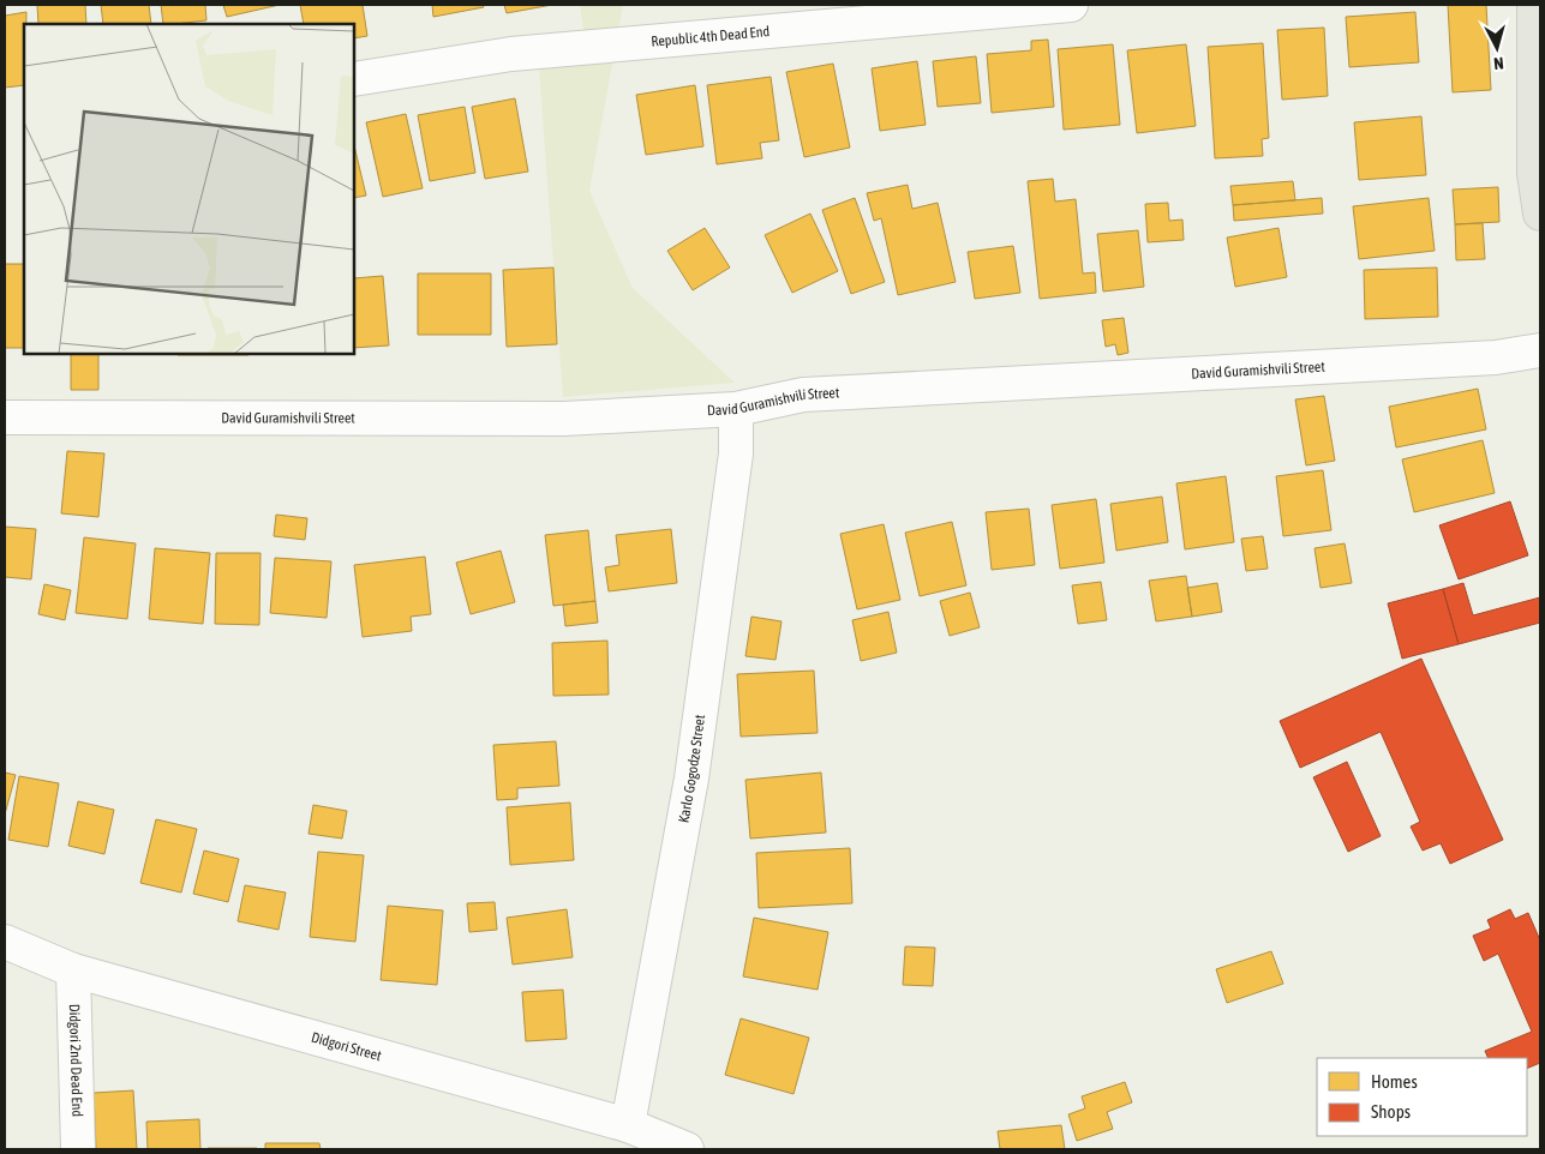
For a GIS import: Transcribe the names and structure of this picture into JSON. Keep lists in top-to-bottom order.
{
  "streets": {
    "street": [
      "Republic 4th Dead End",
      "David Guramishvili Street",
      "Karlo Gogodze Street",
      "Didgori Street",
      "Didgori 2nd Dead End"
    ]
  },
  "crossings": [
    ["David Guramishvili Street", "Karlo Gogodze Street"],
    ["Karlo Gogodze Street", "Didgori Street"],
    ["Didgori Street", "Didgori 2nd Dead End"]
  ],
  "legend": ["Homes", "Shops"],
  "north": "bottom"
}
